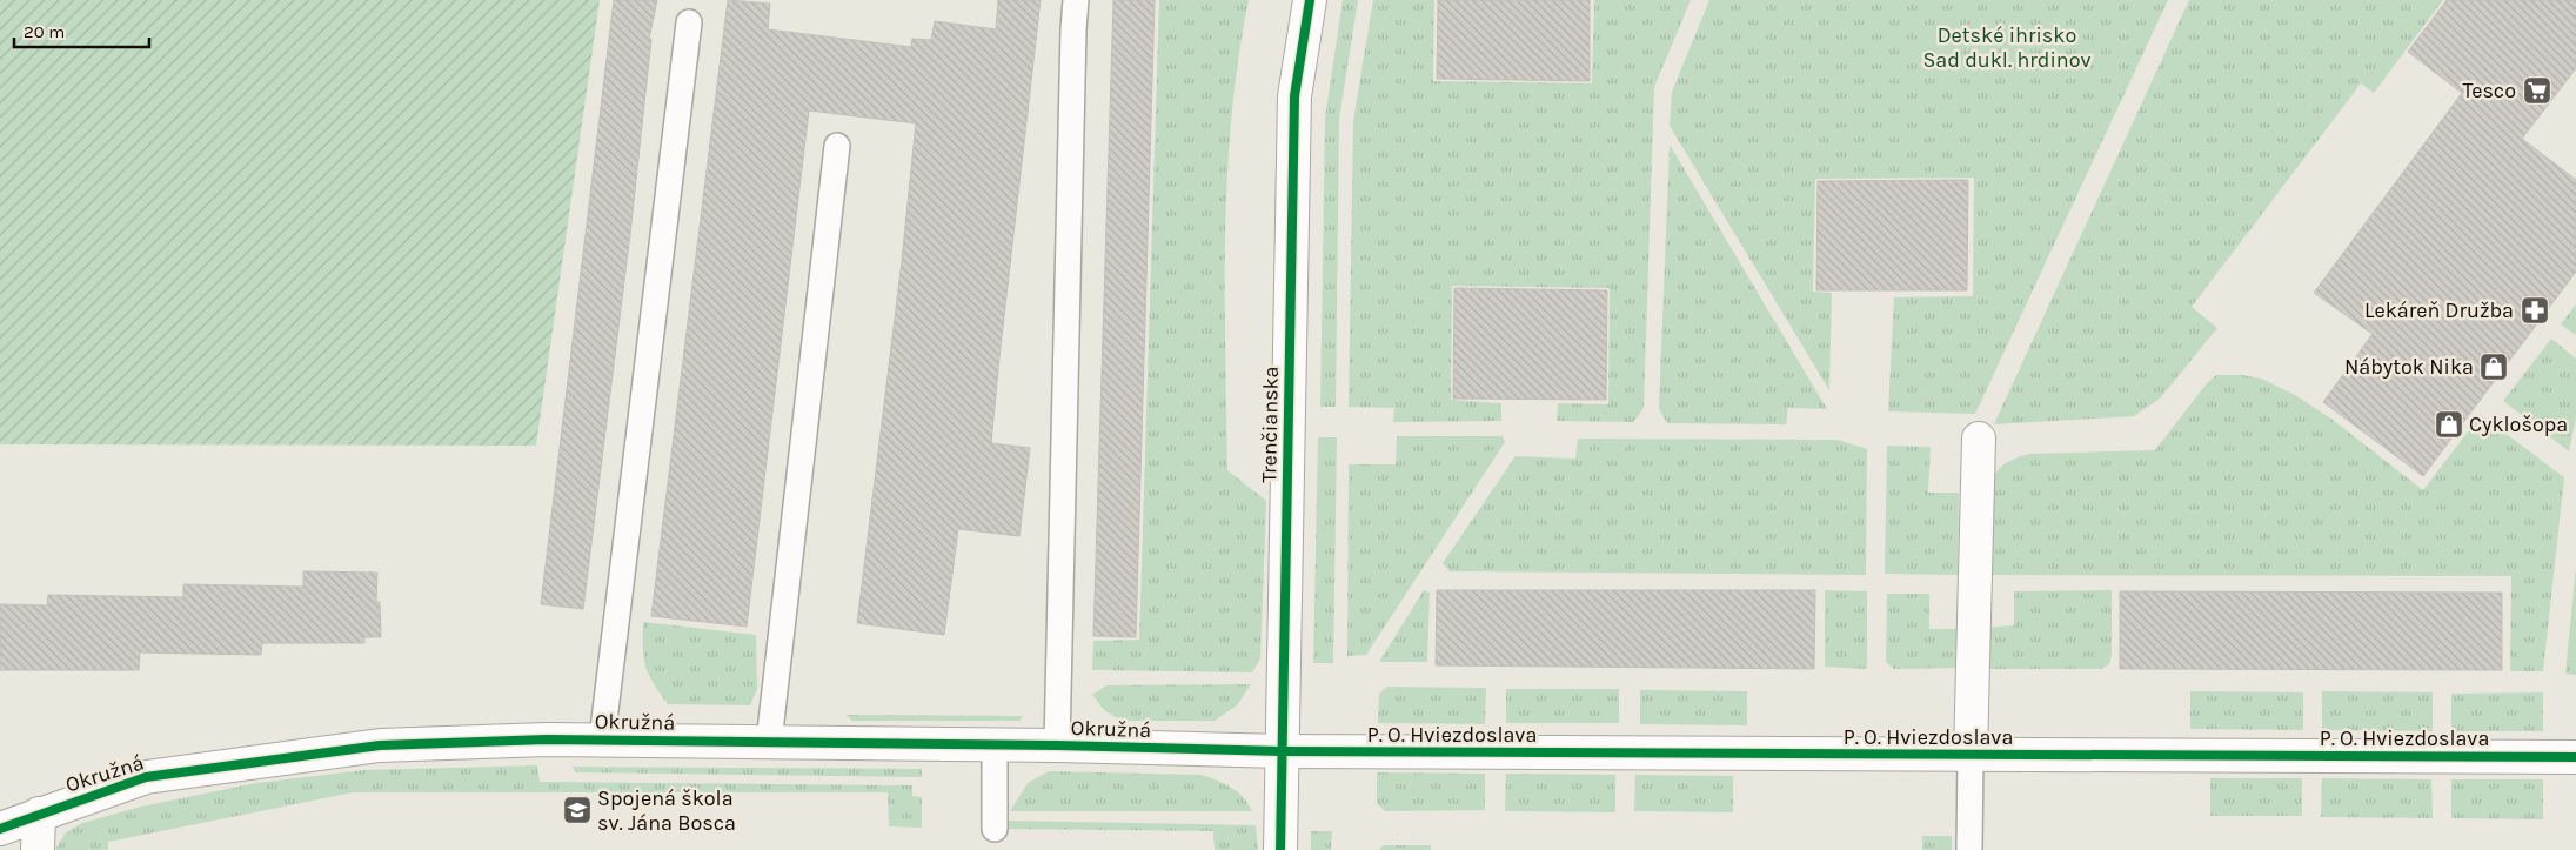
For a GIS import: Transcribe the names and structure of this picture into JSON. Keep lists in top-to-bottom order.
{
  "streets": {
    "street": ["Trenčianska", "Okružná", "P. O. Hviezdoslava"]
  },
  "crossings": [
    ["Trenčianska", "Okružná"],
    ["Trenčianska", "P. O. Hviezdoslava"],
    ["Okružná", "P. O. Hviezdoslava"]
  ],
  "parks": ["Detské ihrisko Sad dukl. hrdinov"],
  "places": {
    "supermarket": ["Tesco"],
    "pharmacy": ["Lekáreň Družba"],
    "shop": ["Nábytok Nika", "Cyklošopa"],
    "school or university": ["Spojená škola sv. Jána Bosca"]
  },
  "scale_bar": "20 m"
}
